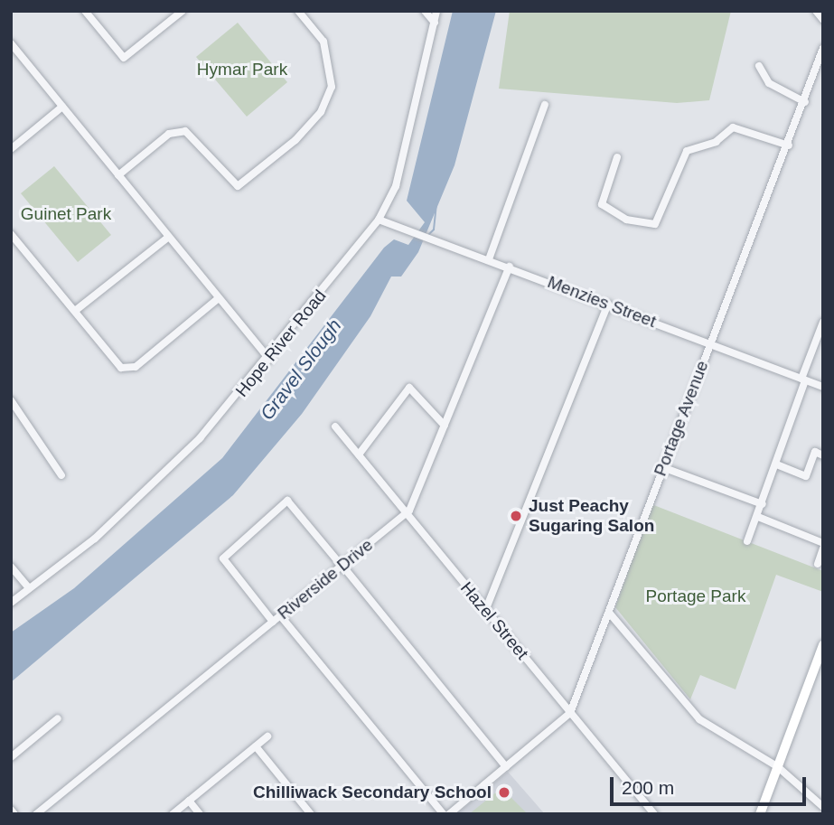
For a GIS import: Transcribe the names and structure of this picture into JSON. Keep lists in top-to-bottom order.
{
  "streets": {
    "street": [
      "Menzies Street",
      "Hope River Road",
      "Portage Avenue",
      "Riverside Drive",
      "Hazel Street"
    ]
  },
  "crossings": [
    ["Menzies Street", "Hope River Road"],
    ["Menzies Street", "Portage Avenue"],
    ["Menzies Street", "Riverside Drive"],
    ["Portage Avenue", "Hazel Street"],
    ["Riverside Drive", "Hazel Street"]
  ],
  "water": ["Gravel Slough"],
  "parks": ["Hymar Park", "Guinet Park", "Portage Park"],
  "places": ["Just Peachy Sugaring Salon", "Chilliwack Secondary School"],
  "scale_bar": "200 m"
}
